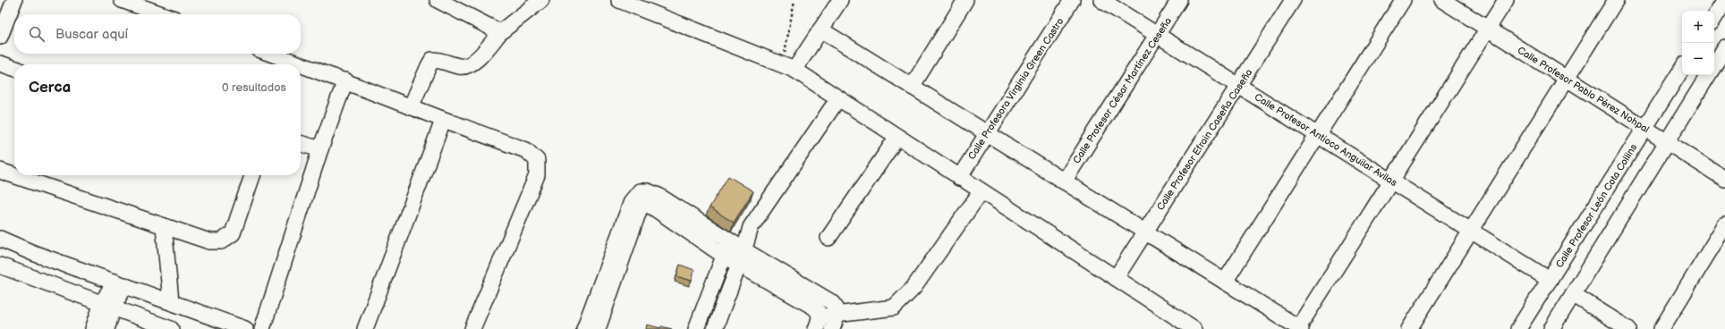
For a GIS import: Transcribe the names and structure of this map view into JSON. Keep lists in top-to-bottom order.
{
  "streets": {
    "street": [
      "Calle Profesora Virginia Green Castro",
      "Calle Profesor Pablo Pérez Nohpal",
      "Calle Profesor César Martínez Ceseña",
      "Calle Profesor Efrain Caseña Caseña",
      "Calle Profesor Antioco Anguilar Avilas",
      "Calle Profesor León Cota Collins"
    ]
  },
  "crossings": [
    ["Calle Profesor Pablo Pérez Nohpal", "Calle Profesor León Cota Collins"],
    ["Calle Profesor César Martínez Ceseña", "Calle Profesor Antioco Anguilar Avilas"],
    ["Calle Profesor Efrain Caseña Caseña", "Calle Profesor Antioco Anguilar Avilas"],
    ["Calle Profesor Antioco Anguilar Avilas", "Calle Profesor León Cota Collins"]
  ],
  "page": {
    "map_buttons": ["+", "−"],
    "search": "Buscar aquí",
    "heading": ["Cerca", "0 resultados"]
  }
}
